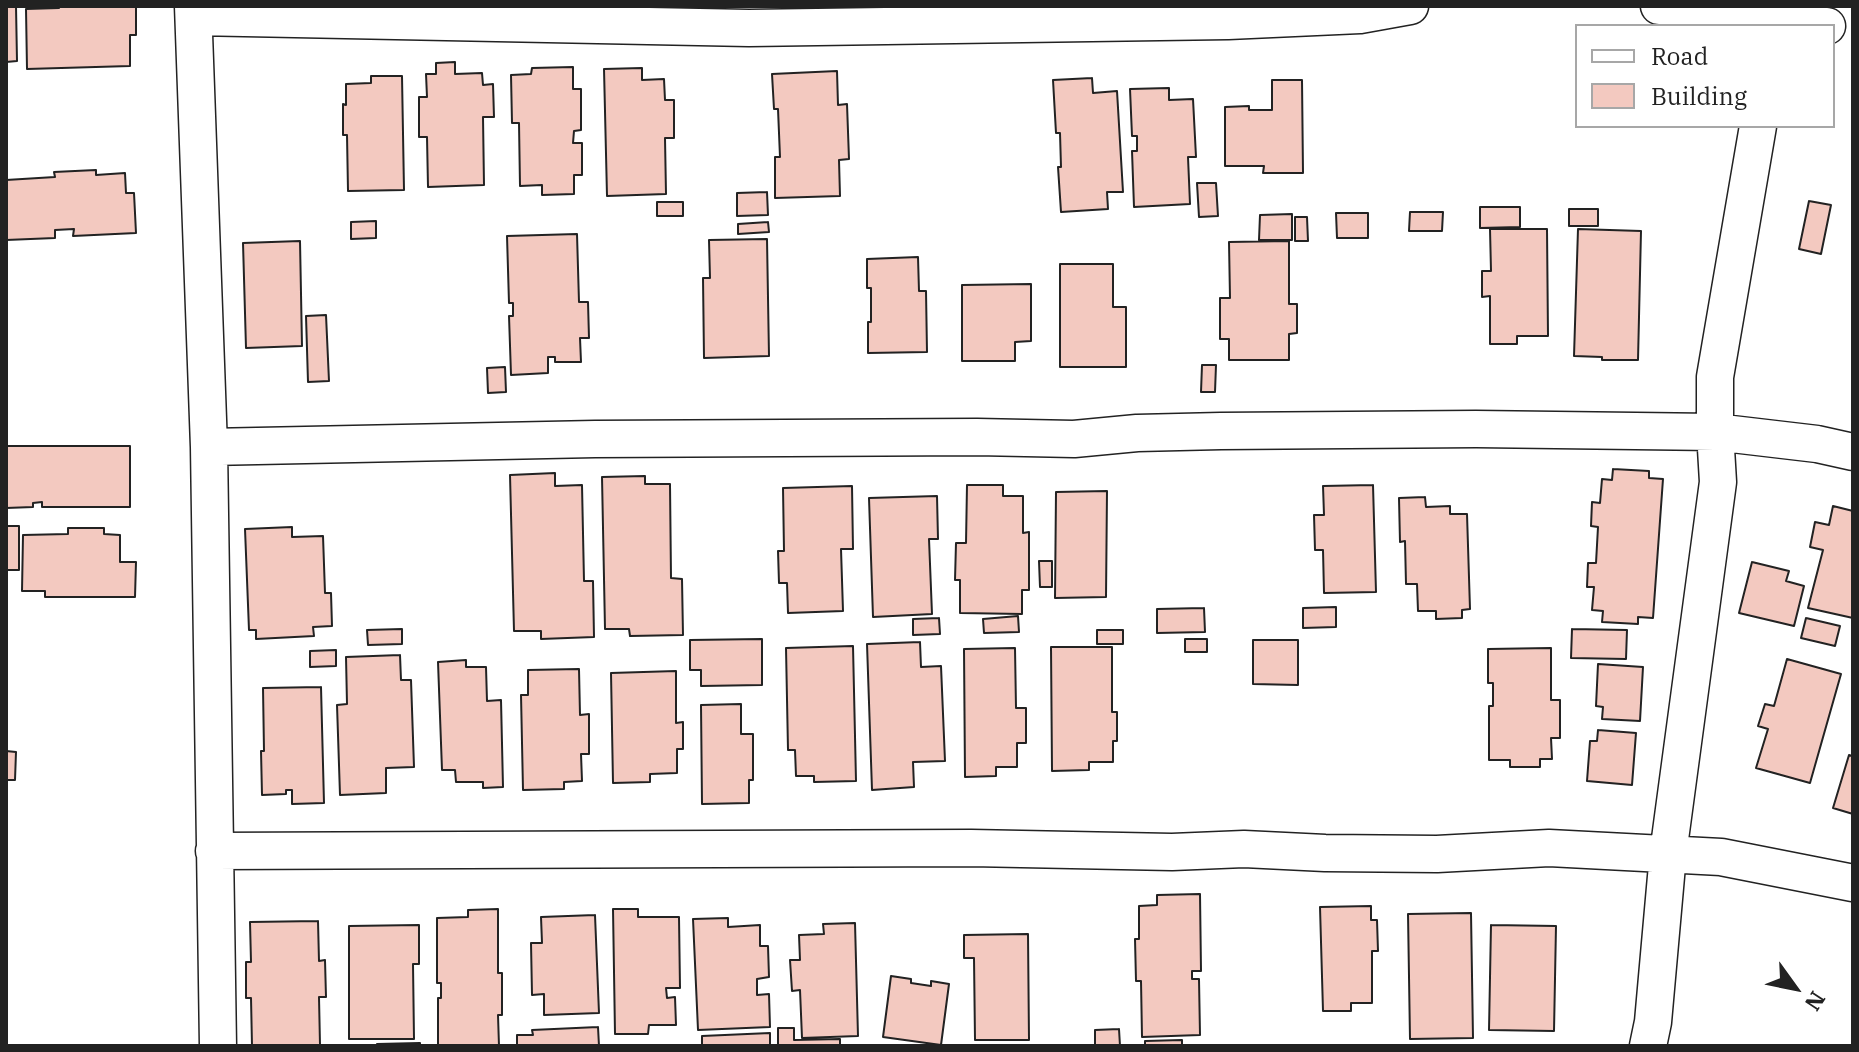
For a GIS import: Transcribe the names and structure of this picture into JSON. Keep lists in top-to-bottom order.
{
  "legend": ["Road", "Building"],
  "north": "bottom right"
}
